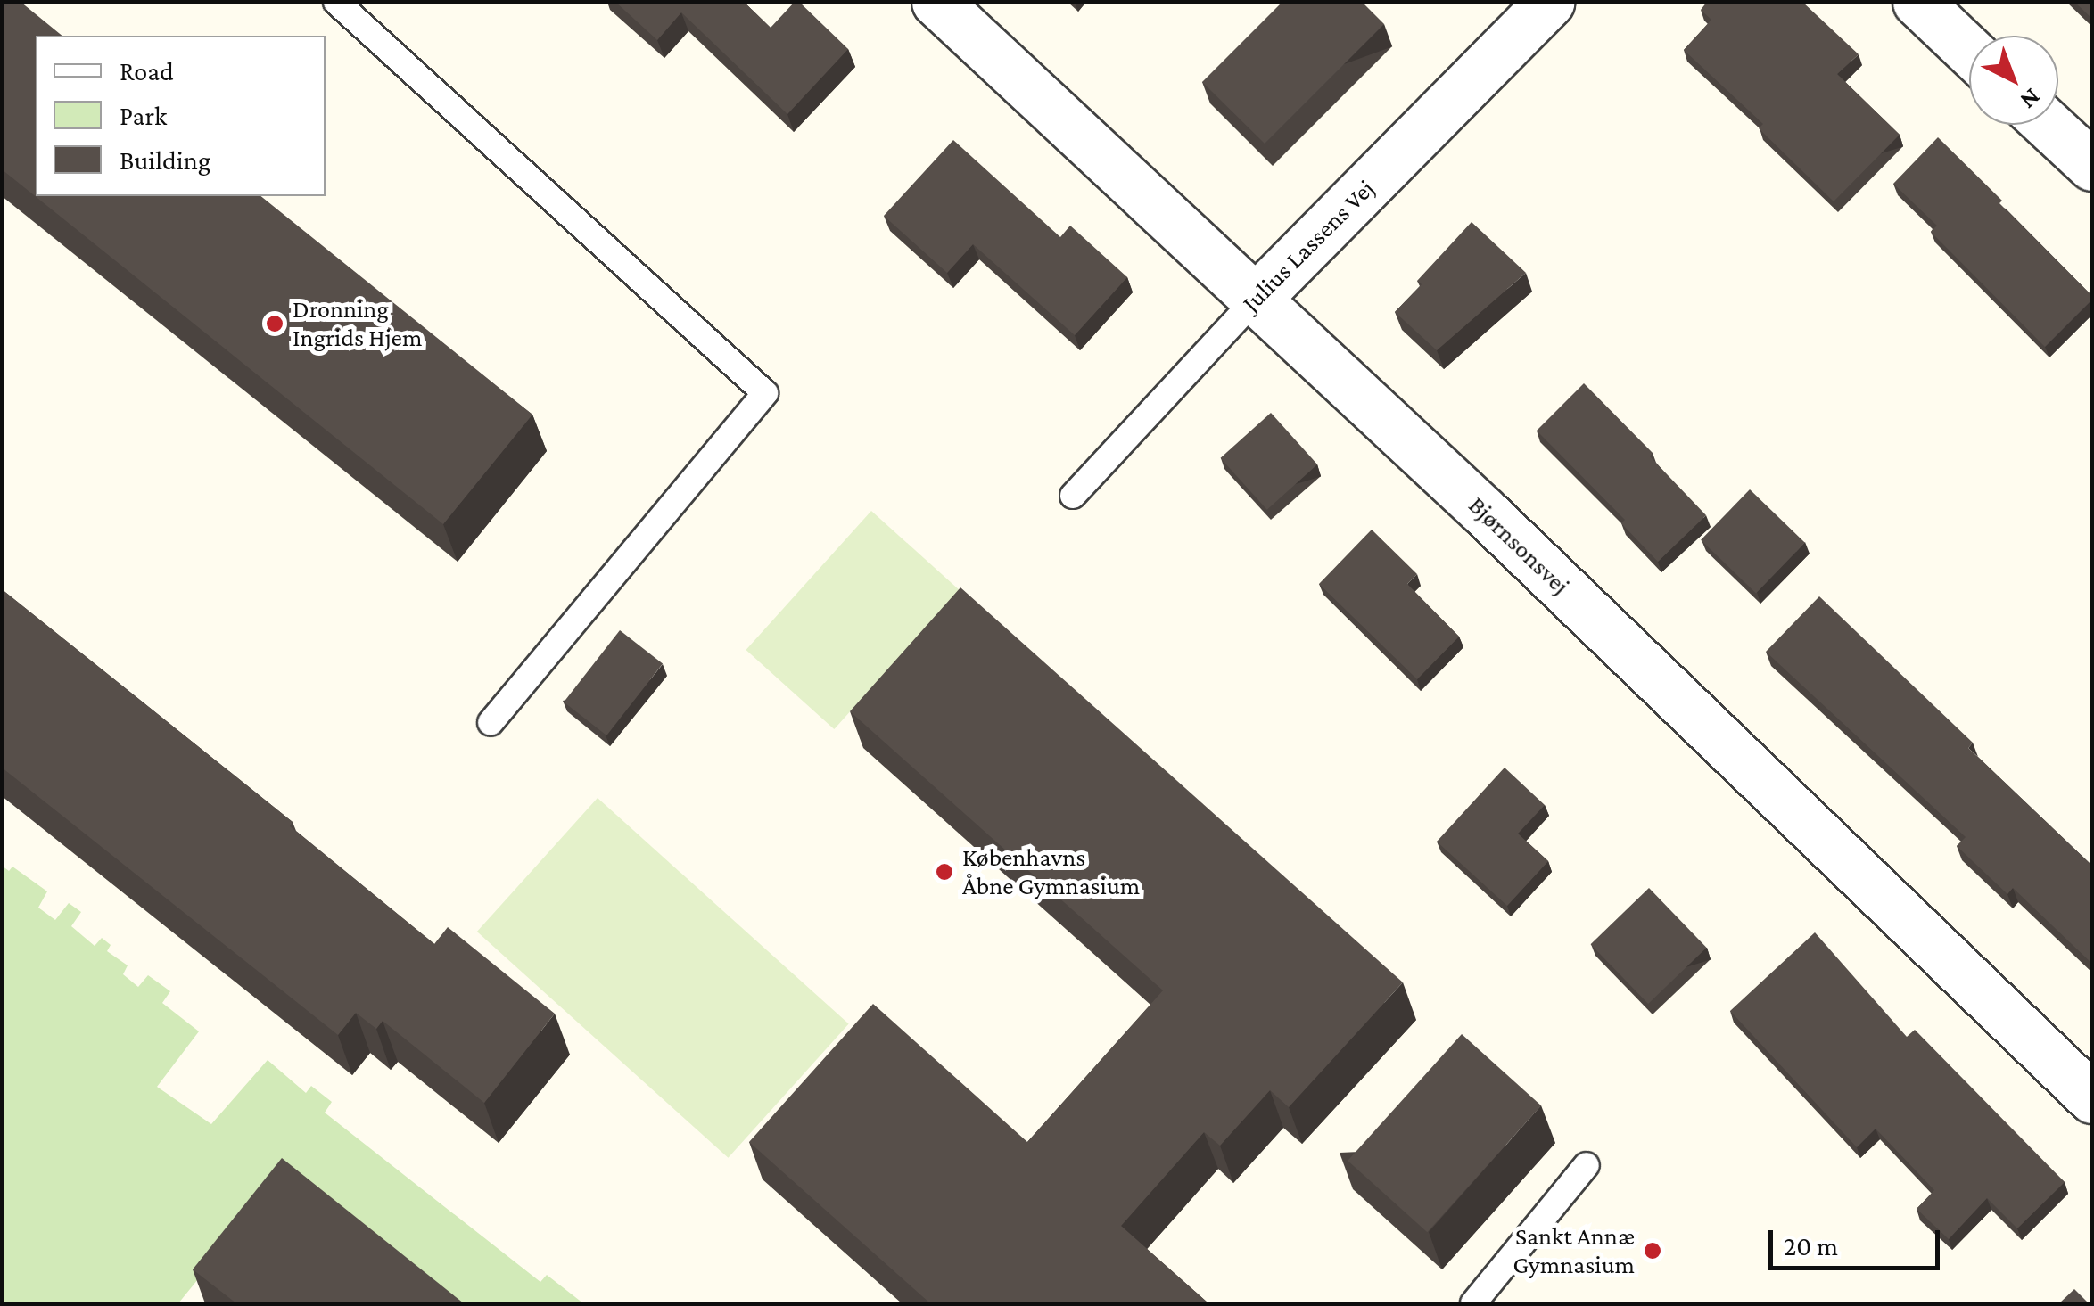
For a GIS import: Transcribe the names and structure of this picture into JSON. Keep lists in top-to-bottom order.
{
  "streets": {
    "street": ["Julius Lassens Vej", "Bjørnsonsvej"]
  },
  "crossings": [
    ["Julius Lassens Vej", "Bjørnsonsvej"]
  ],
  "places": ["Dronning Ingrids Hjem", "Københavns Åbne Gymnasium", "Sankt Annæ Gymnasium"],
  "legend": ["Road", "Park", "Building"],
  "scale_bar": "20 m",
  "north": "bottom right"
}
